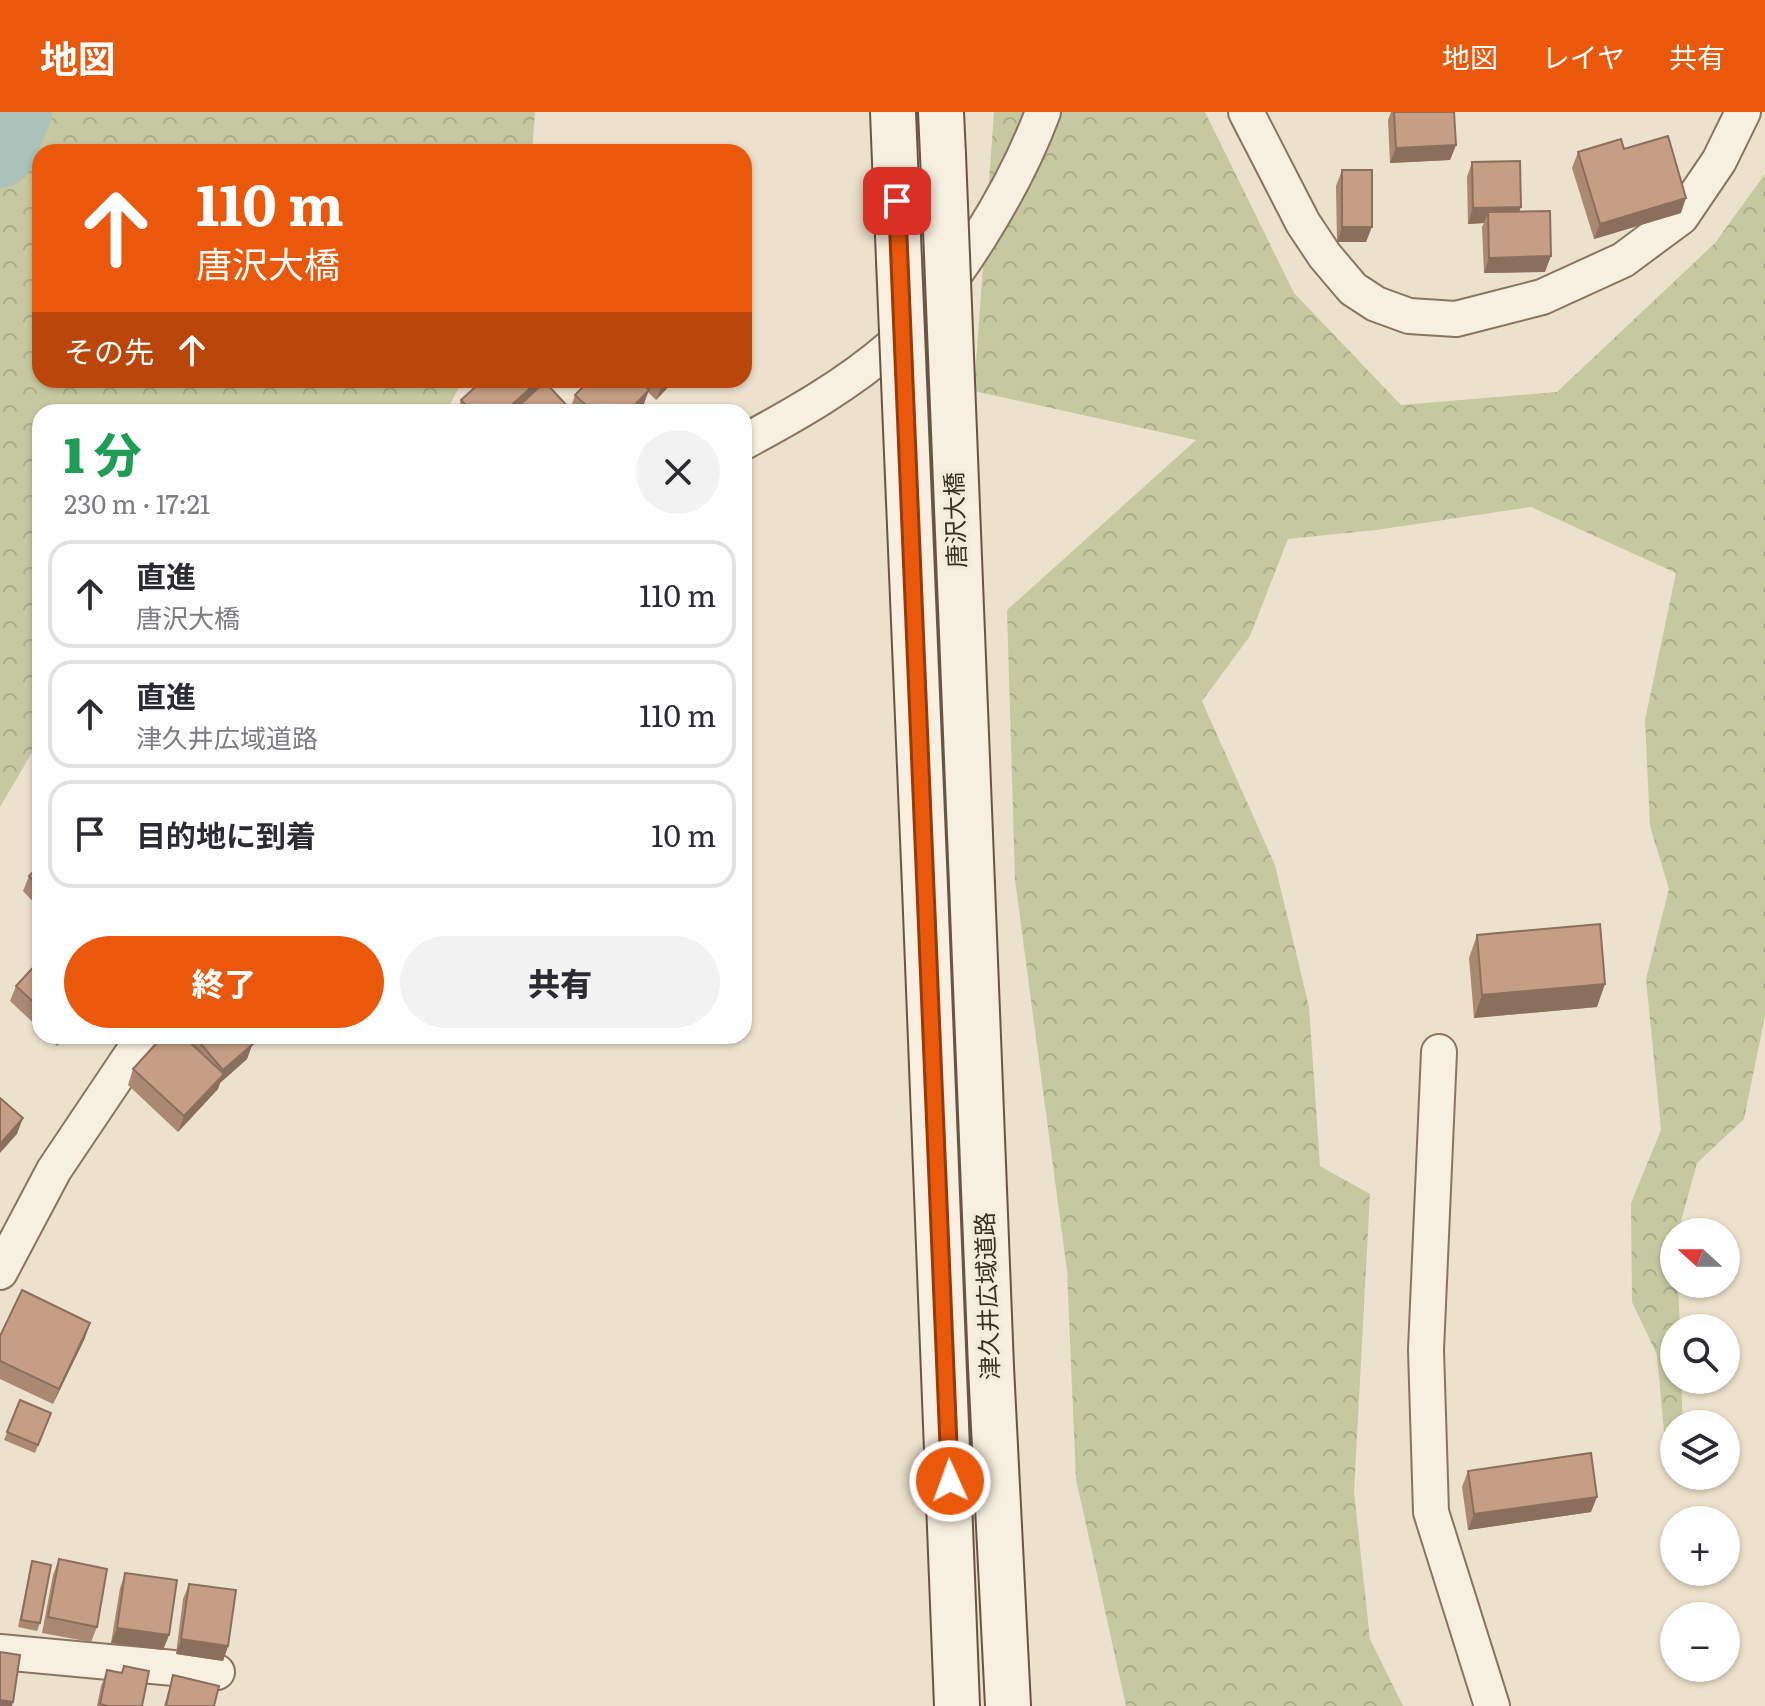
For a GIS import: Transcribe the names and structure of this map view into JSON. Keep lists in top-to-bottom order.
{
  "streets": {
    "main road": ["唐沢大橋", "津久井広域道路"]
  },
  "crossings": [
    ["唐沢大橋", "津久井広域道路"]
  ],
  "north": "left",
  "page": {
    "header": "地図",
    "nav": ["地図", "レイヤ", "共有"],
    "turn": ["110 m", "唐沢大橋"],
    "then": "その先",
    "heading": ["1 分", "230 m · 17:21"],
    "list": [
      {
        "name": "直進",
        "note": "唐沢大橋",
        "value": "110 m"
      },
      {
        "name": "直進",
        "note": "津久井広域道路",
        "value": "110 m"
      },
      {
        "name": "目的地に到着",
        "value": "10 m"
      }
    ],
    "buttons": ["終了", "共有"],
    "map_buttons": ["+", "−"]
  }
}
